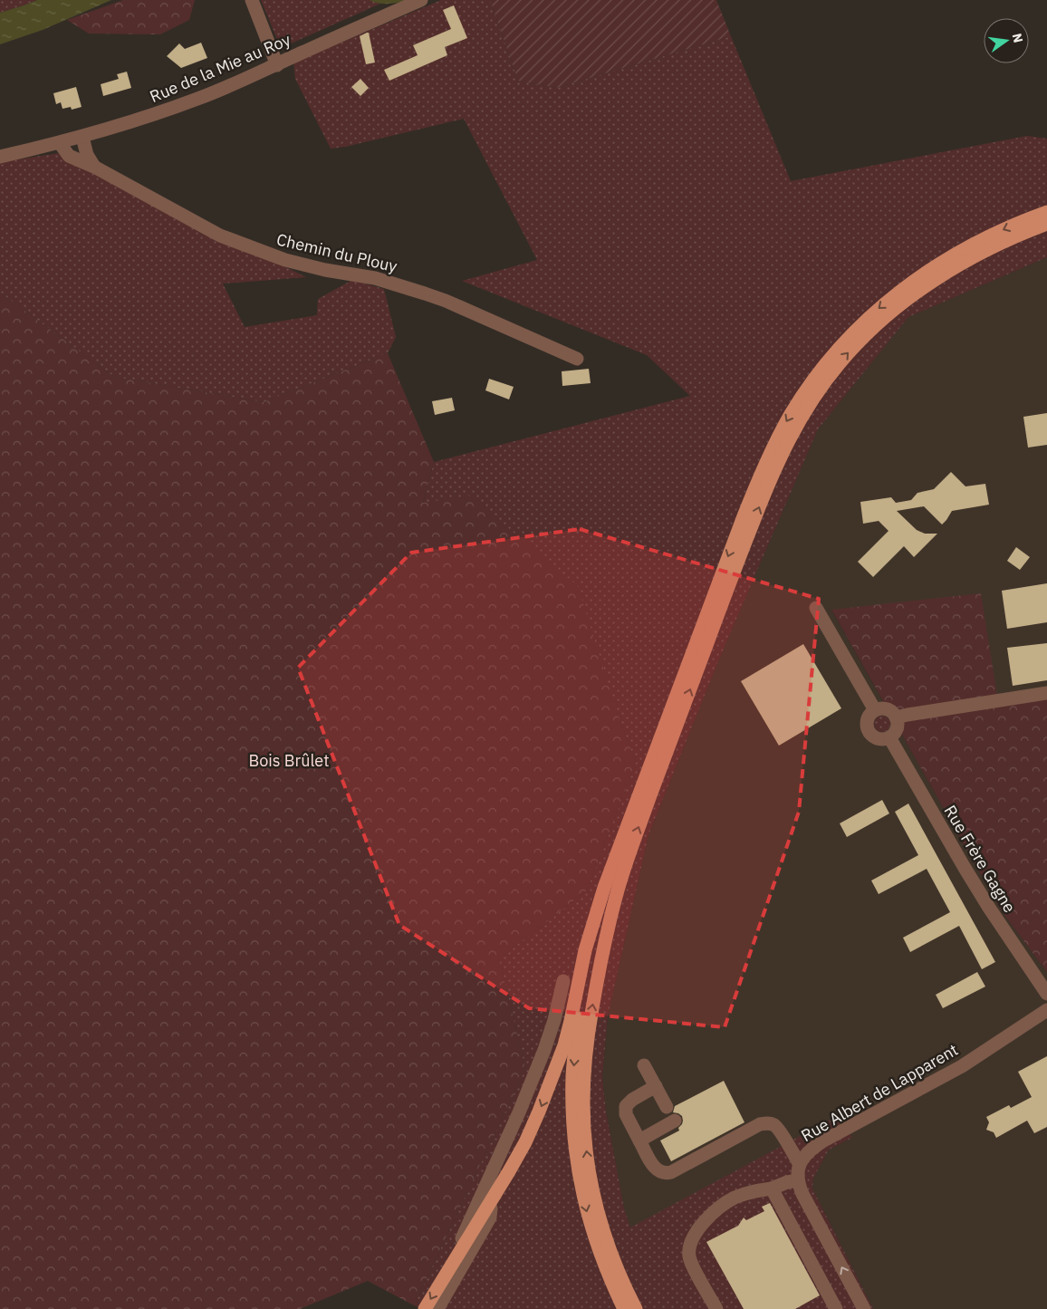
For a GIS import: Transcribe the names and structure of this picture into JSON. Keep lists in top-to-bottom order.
{
  "streets": {
    "street": [
      "Rue de la Mie au Roy",
      "Chemin du Plouy",
      "Rue Frère Gagne",
      "Rue Albert de Lapparent"
    ]
  },
  "crossings": [
    ["Rue de la Mie au Roy", "Chemin du Plouy"]
  ],
  "parks": ["Bois Brûlet"],
  "north": "right"
}
